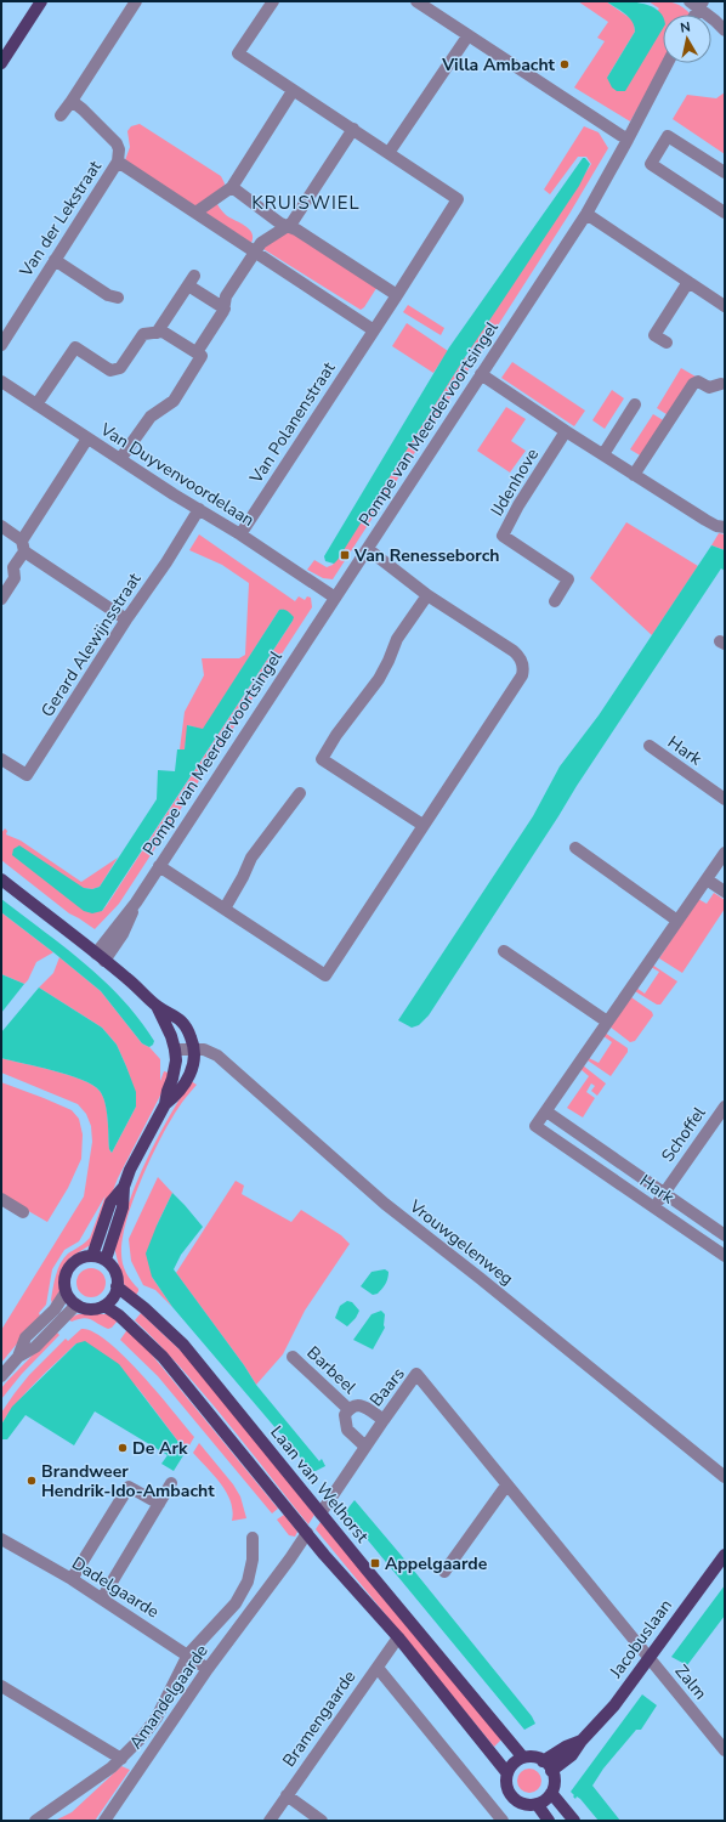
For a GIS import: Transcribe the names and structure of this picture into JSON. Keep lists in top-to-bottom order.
{
  "streets": {
    "main road": ["Laan van Welhorst", "Jacobuslaan"],
    "street": [
      "Van der Lekstraat",
      "Van Polanenstraat",
      "Pompe van Meerdervoortsingel",
      "Van Duyvenvoordelaan",
      "IJdenhove",
      "Gerard Alewijnsstraat",
      "Hark",
      "Schoffel",
      "Vrouwgelenweg",
      "Barbeel",
      "Baars",
      "Dadelgaarde",
      "Zalm",
      "Amandelgaarde",
      "Bramengaarde"
    ]
  },
  "crossings": [
    ["Van Polanenstraat", "Van Duyvenvoordelaan"],
    ["Pompe van Meerdervoortsingel", "Van Duyvenvoordelaan"],
    ["Van Duyvenvoordelaan", "Gerard Alewijnsstraat"],
    ["Hark", "Schoffel"],
    ["Barbeel", "Baars"],
    ["Baars", "Laan van Welhorst"],
    ["Baars", "Jacobuslaan"],
    ["Baars", "Zalm"],
    ["Laan van Welhorst", "Jacobuslaan"],
    ["Dadelgaarde", "Amandelgaarde"],
    ["Jacobuslaan", "Zalm"]
  ],
  "districts": ["KRUISWIEL"],
  "places": {
    "other": ["Villa Ambacht", "De Ark", "Brandweer Hendrik-Ido-Ambacht"],
    "transit": ["Van Renesseborch", "Appelgaarde"]
  },
  "north": "top"
}
